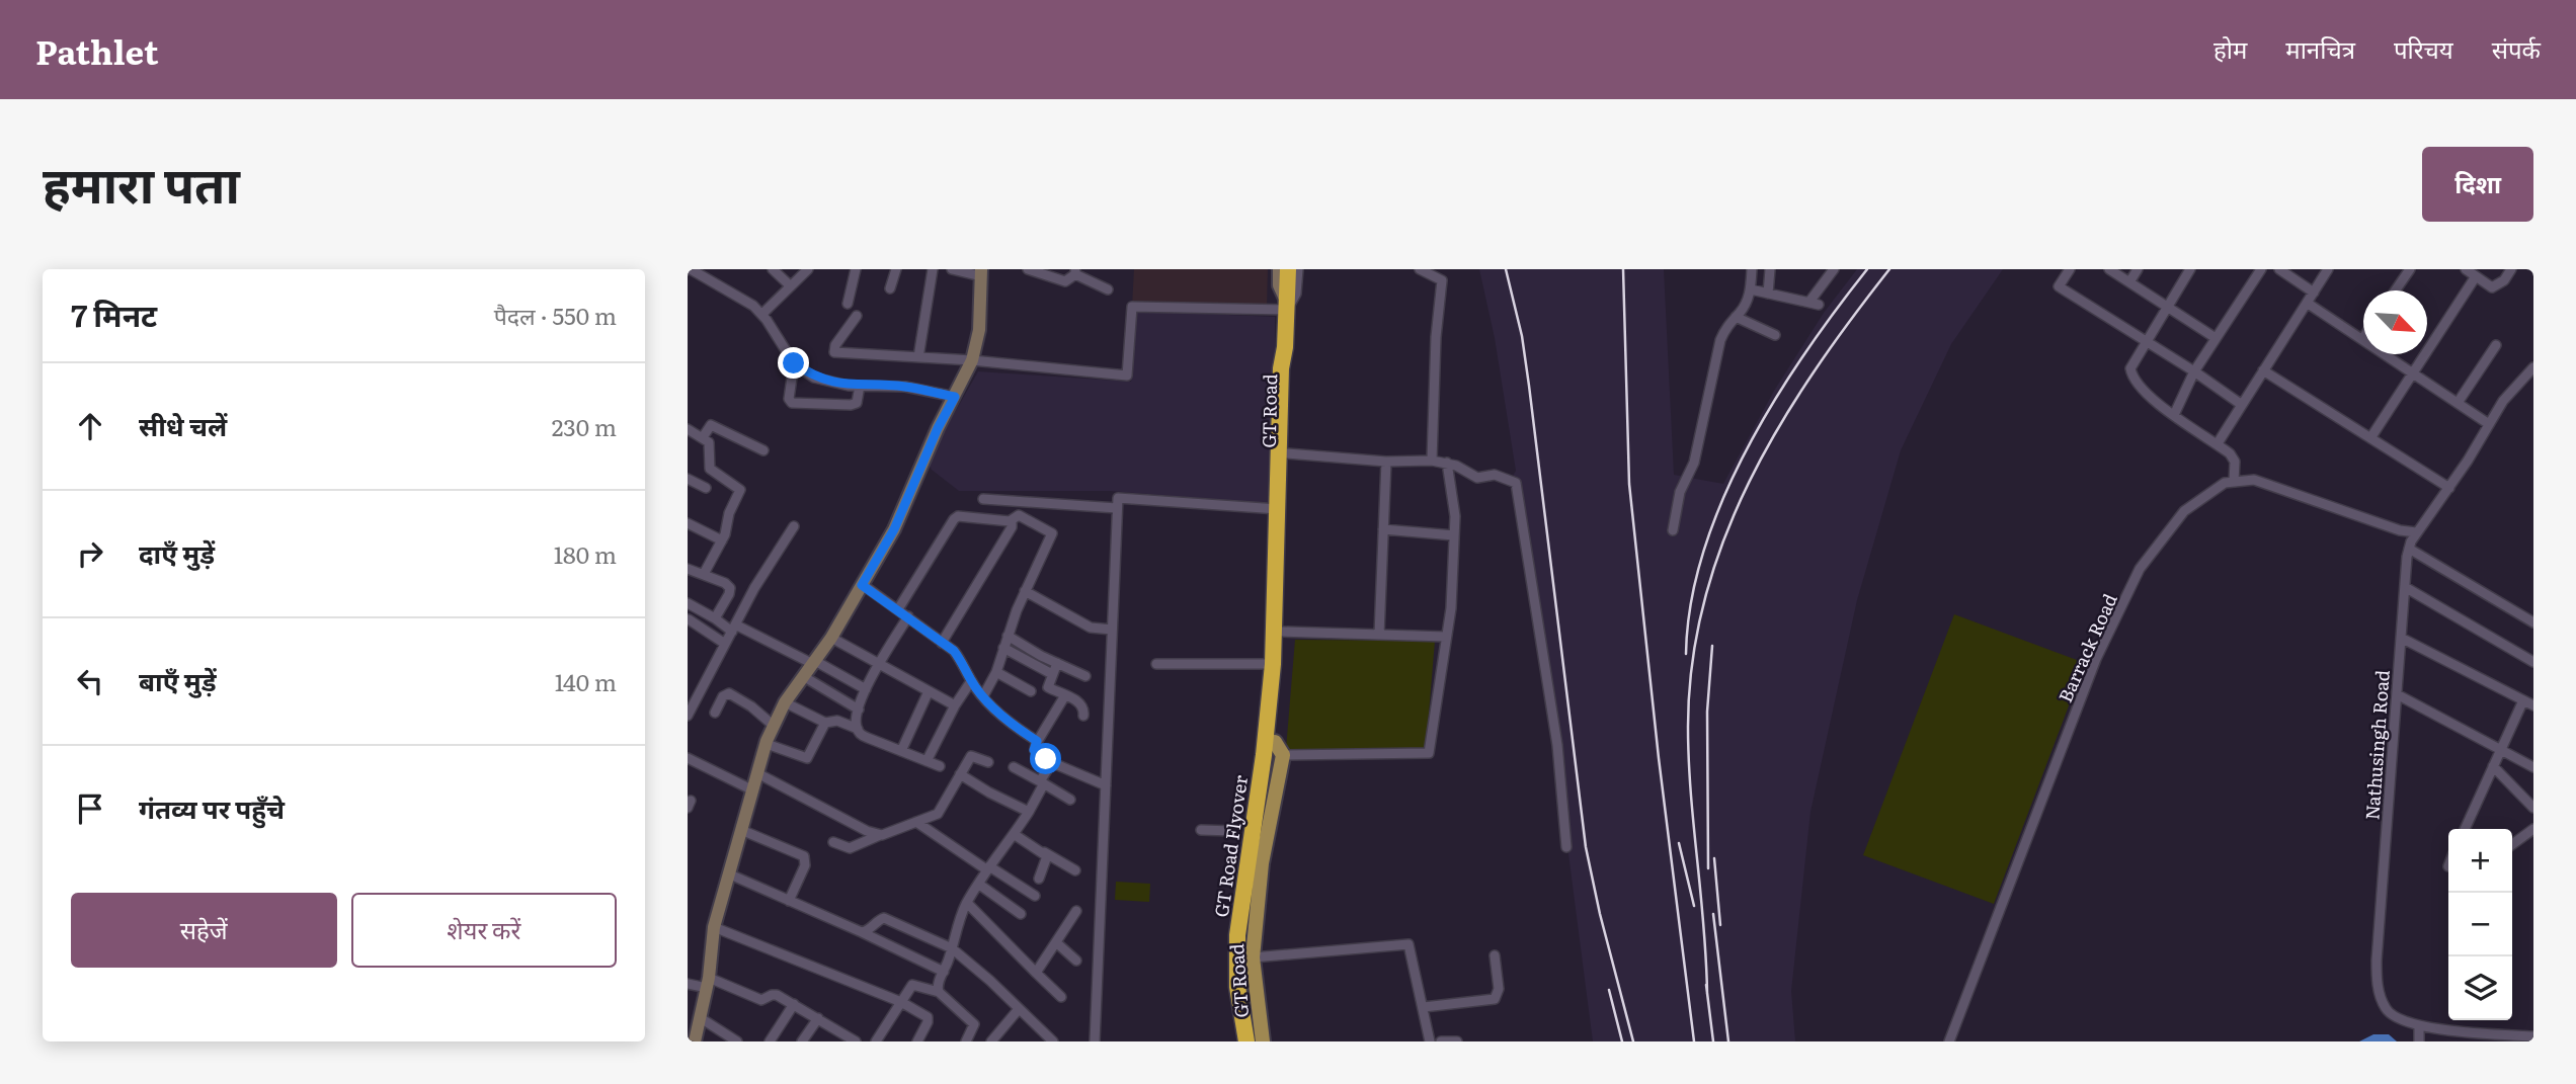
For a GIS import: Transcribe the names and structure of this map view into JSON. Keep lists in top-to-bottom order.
{
  "streets": {
    "highway": ["GT Road", "GT Road Flyover"],
    "street": ["Barrack Road", "Nathusingh Road"]
  },
  "crossings": [
    ["GT Road", "GT Road Flyover"]
  ],
  "north": "bottom right",
  "page": {
    "header": "Pathlet",
    "nav": [
      "होम",
      "मानचित्र",
      "परिचय",
      "संपर्क"
    ],
    "title": "हमारा पता",
    "buttons": [
      "दिशा",
      ["सहेजें", "शेयर करें"]
    ],
    "heading": ["7 मिनट", "पैदल · 550 m"],
    "list": [
      ["सीधे चलें", "230 m"],
      ["दाएँ मुड़ें", "180 m"],
      ["बाएँ मुड़ें", "140 m"],
      "गंतव्य पर पहुँचे"
    ],
    "map_buttons": ["+", "−"]
  }
}
